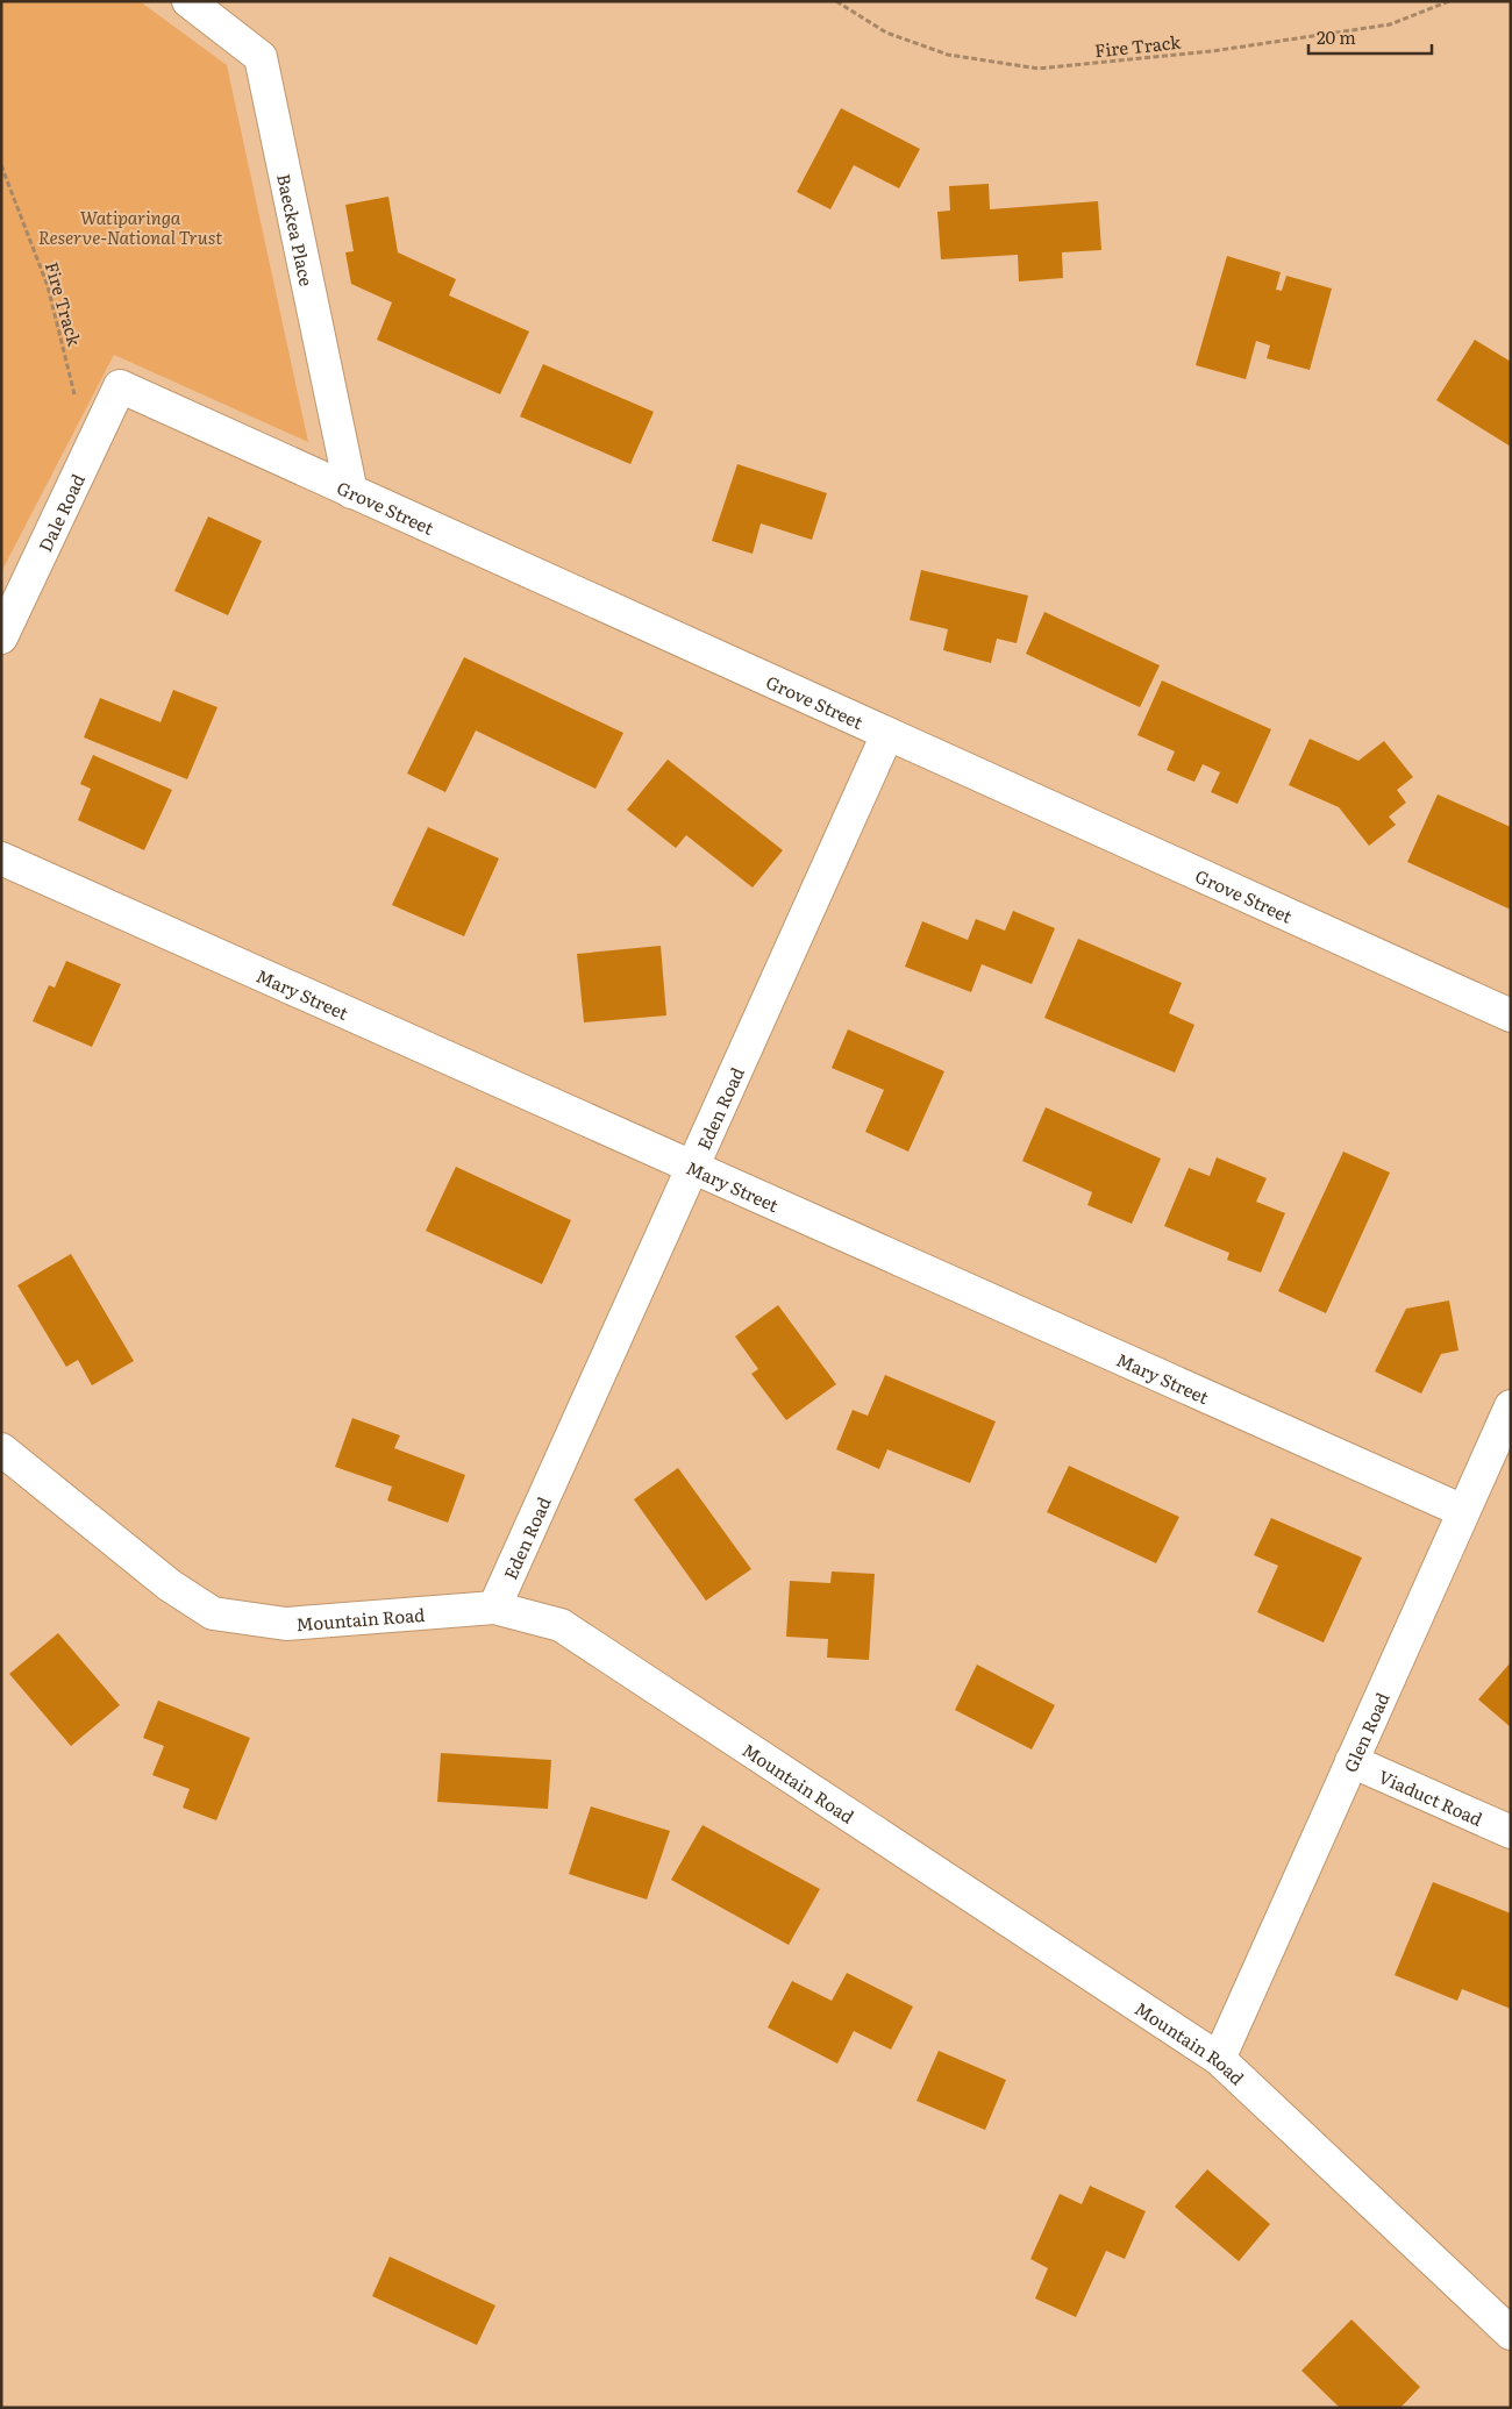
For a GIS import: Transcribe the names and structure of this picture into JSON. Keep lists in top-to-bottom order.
{
  "streets": {
    "street": [
      "Baeckea Place",
      "Grove Street",
      "Dale Road",
      "Mary Street",
      "Eden Road",
      "Mountain Road",
      "Glen Road",
      "Viaduct Road"
    ],
    "path": ["Fire Track"]
  },
  "crossings": [
    ["Baeckea Place", "Grove Street"],
    ["Grove Street", "Dale Road"],
    ["Grove Street", "Eden Road"],
    ["Mary Street", "Eden Road"],
    ["Mary Street", "Glen Road"],
    ["Eden Road", "Mountain Road"],
    ["Mountain Road", "Glen Road"],
    ["Glen Road", "Viaduct Road"]
  ],
  "parks": ["Watiparinga Reserve-National Trust"],
  "scale_bar": "20 m"
}
